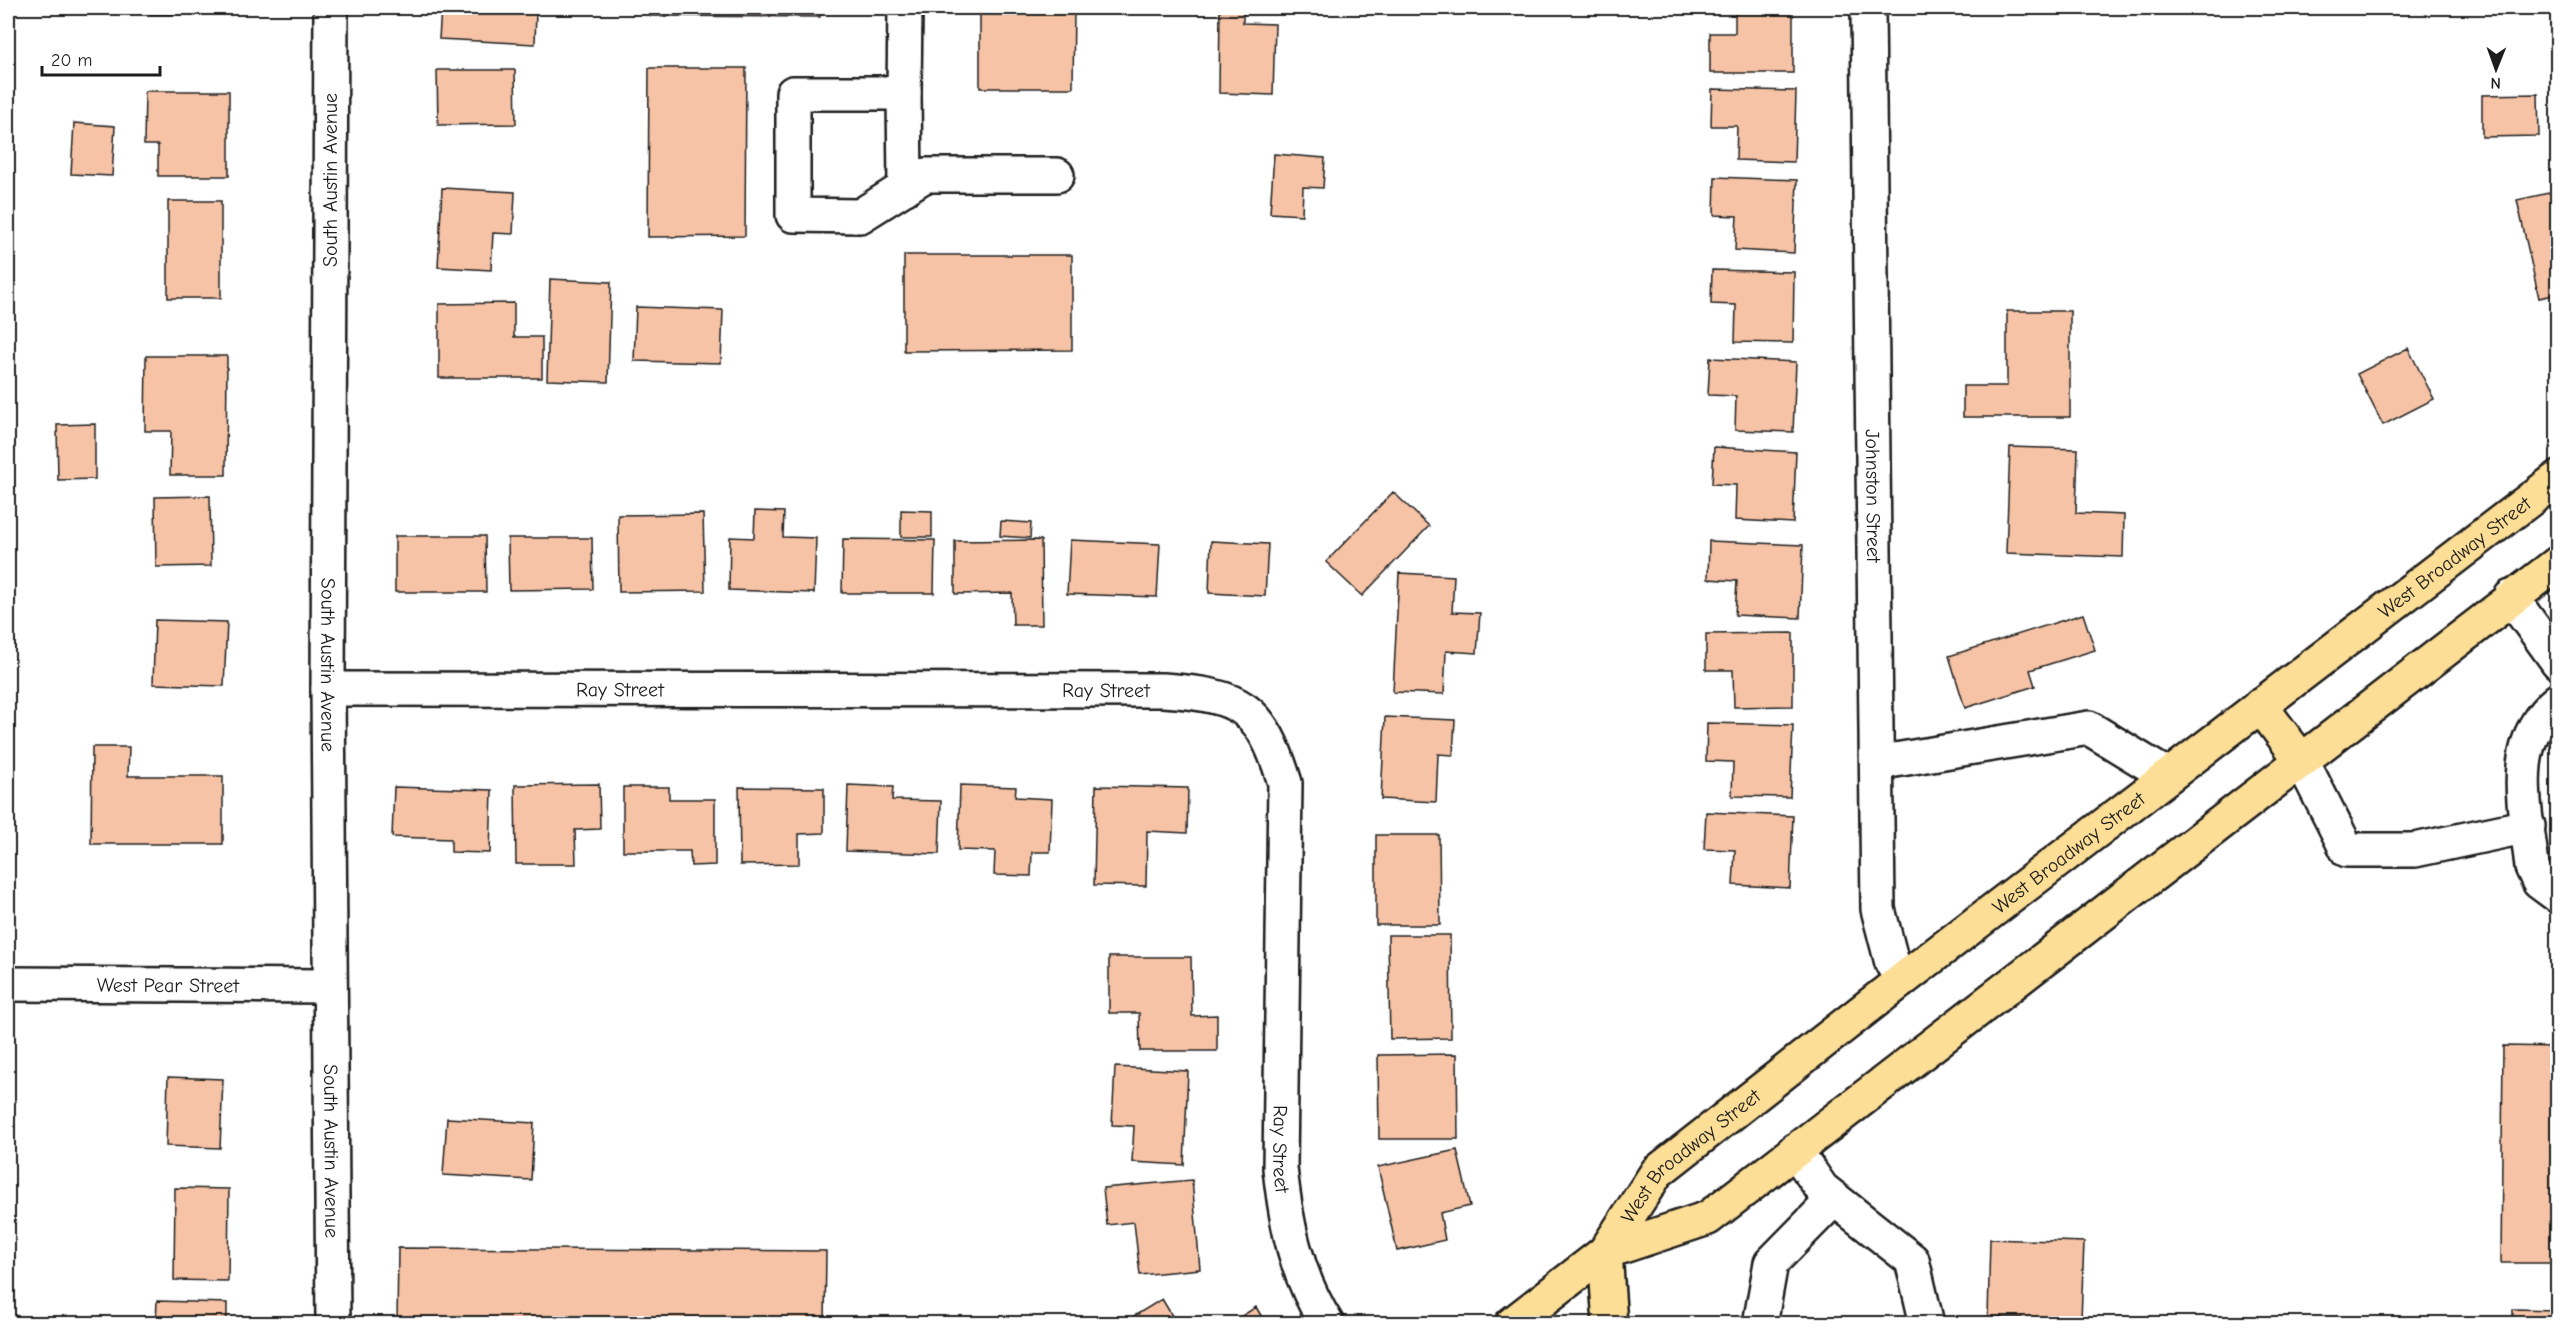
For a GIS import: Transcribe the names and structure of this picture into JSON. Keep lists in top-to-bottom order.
{
  "streets": {
    "main road": ["West Broadway Street"],
    "street": [
      "South Austin Avenue",
      "Johnston Street",
      "Ray Street",
      "West Pear Street"
    ]
  },
  "crossings": [
    ["South Austin Avenue", "Ray Street"],
    ["South Austin Avenue", "West Pear Street"],
    ["Johnston Street", "West Broadway Street"]
  ],
  "scale_bar": "20 m",
  "north": "bottom"
}
